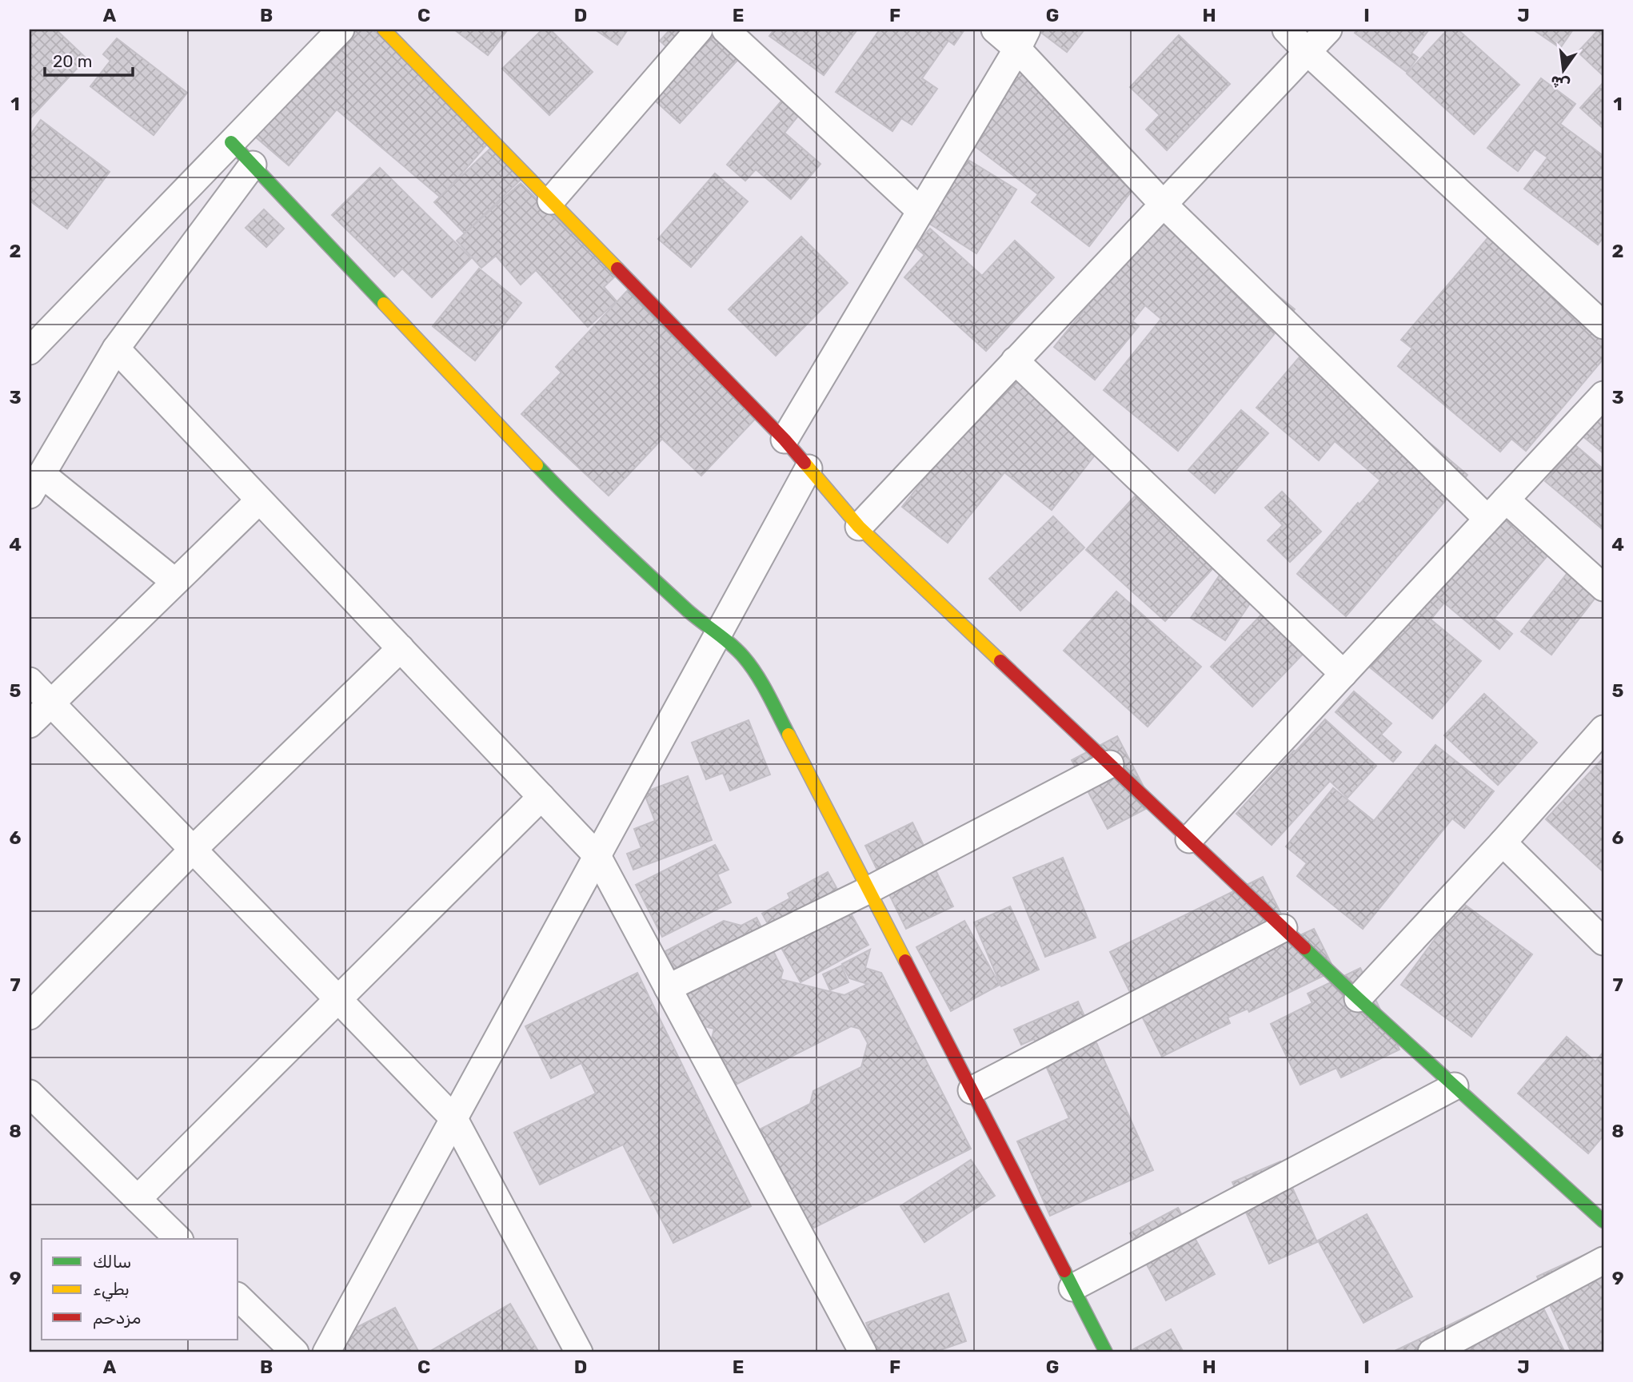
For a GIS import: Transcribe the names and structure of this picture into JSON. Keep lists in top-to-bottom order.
{
  "legend": ["سالك", "بطيء", "مزدحم"],
  "scale_bar": "20 m",
  "north": "bottom",
  "grid": {
    "columns": [
      "A",
      "B",
      "C",
      "D",
      "E",
      "F",
      "G",
      "H",
      "I",
      "J"
    ],
    "rows": [
      "1",
      "2",
      "3",
      "4",
      "5",
      "6",
      "7",
      "8",
      "9"
    ]
  }
}
